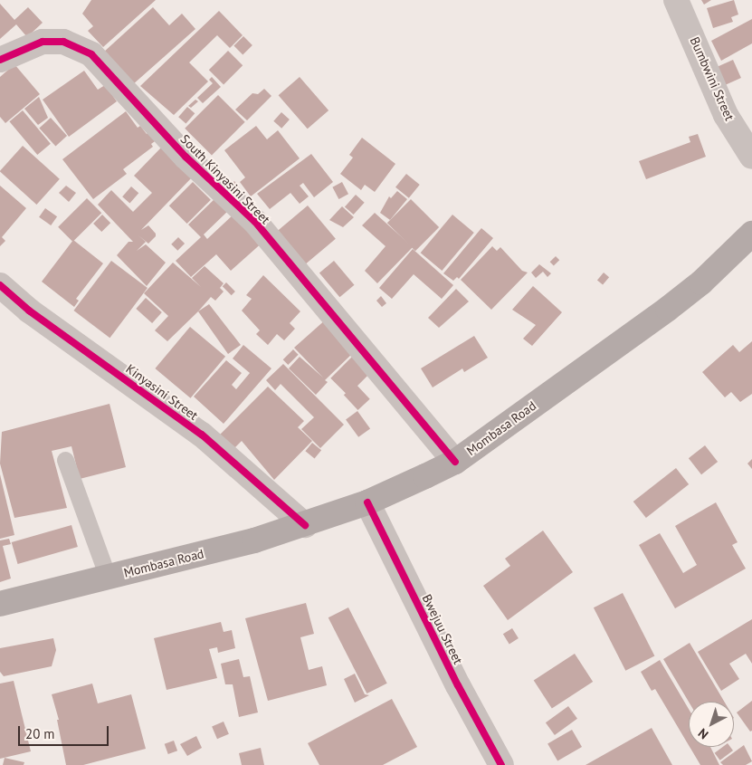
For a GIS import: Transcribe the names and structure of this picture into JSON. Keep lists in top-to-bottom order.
{
  "streets": {
    "highway": ["Mombasa Road"],
    "street": [
      "Bumbwini Street",
      "South Kinyasini Street",
      "Kinyasini Street",
      "Bwejuu Street"
    ]
  },
  "crossings": [
    ["South Kinyasini Street", "Mombasa Road"],
    ["Kinyasini Street", "Mombasa Road"],
    ["Mombasa Road", "Bwejuu Street"]
  ],
  "scale_bar": "20 m",
  "north": "bottom left"
}
